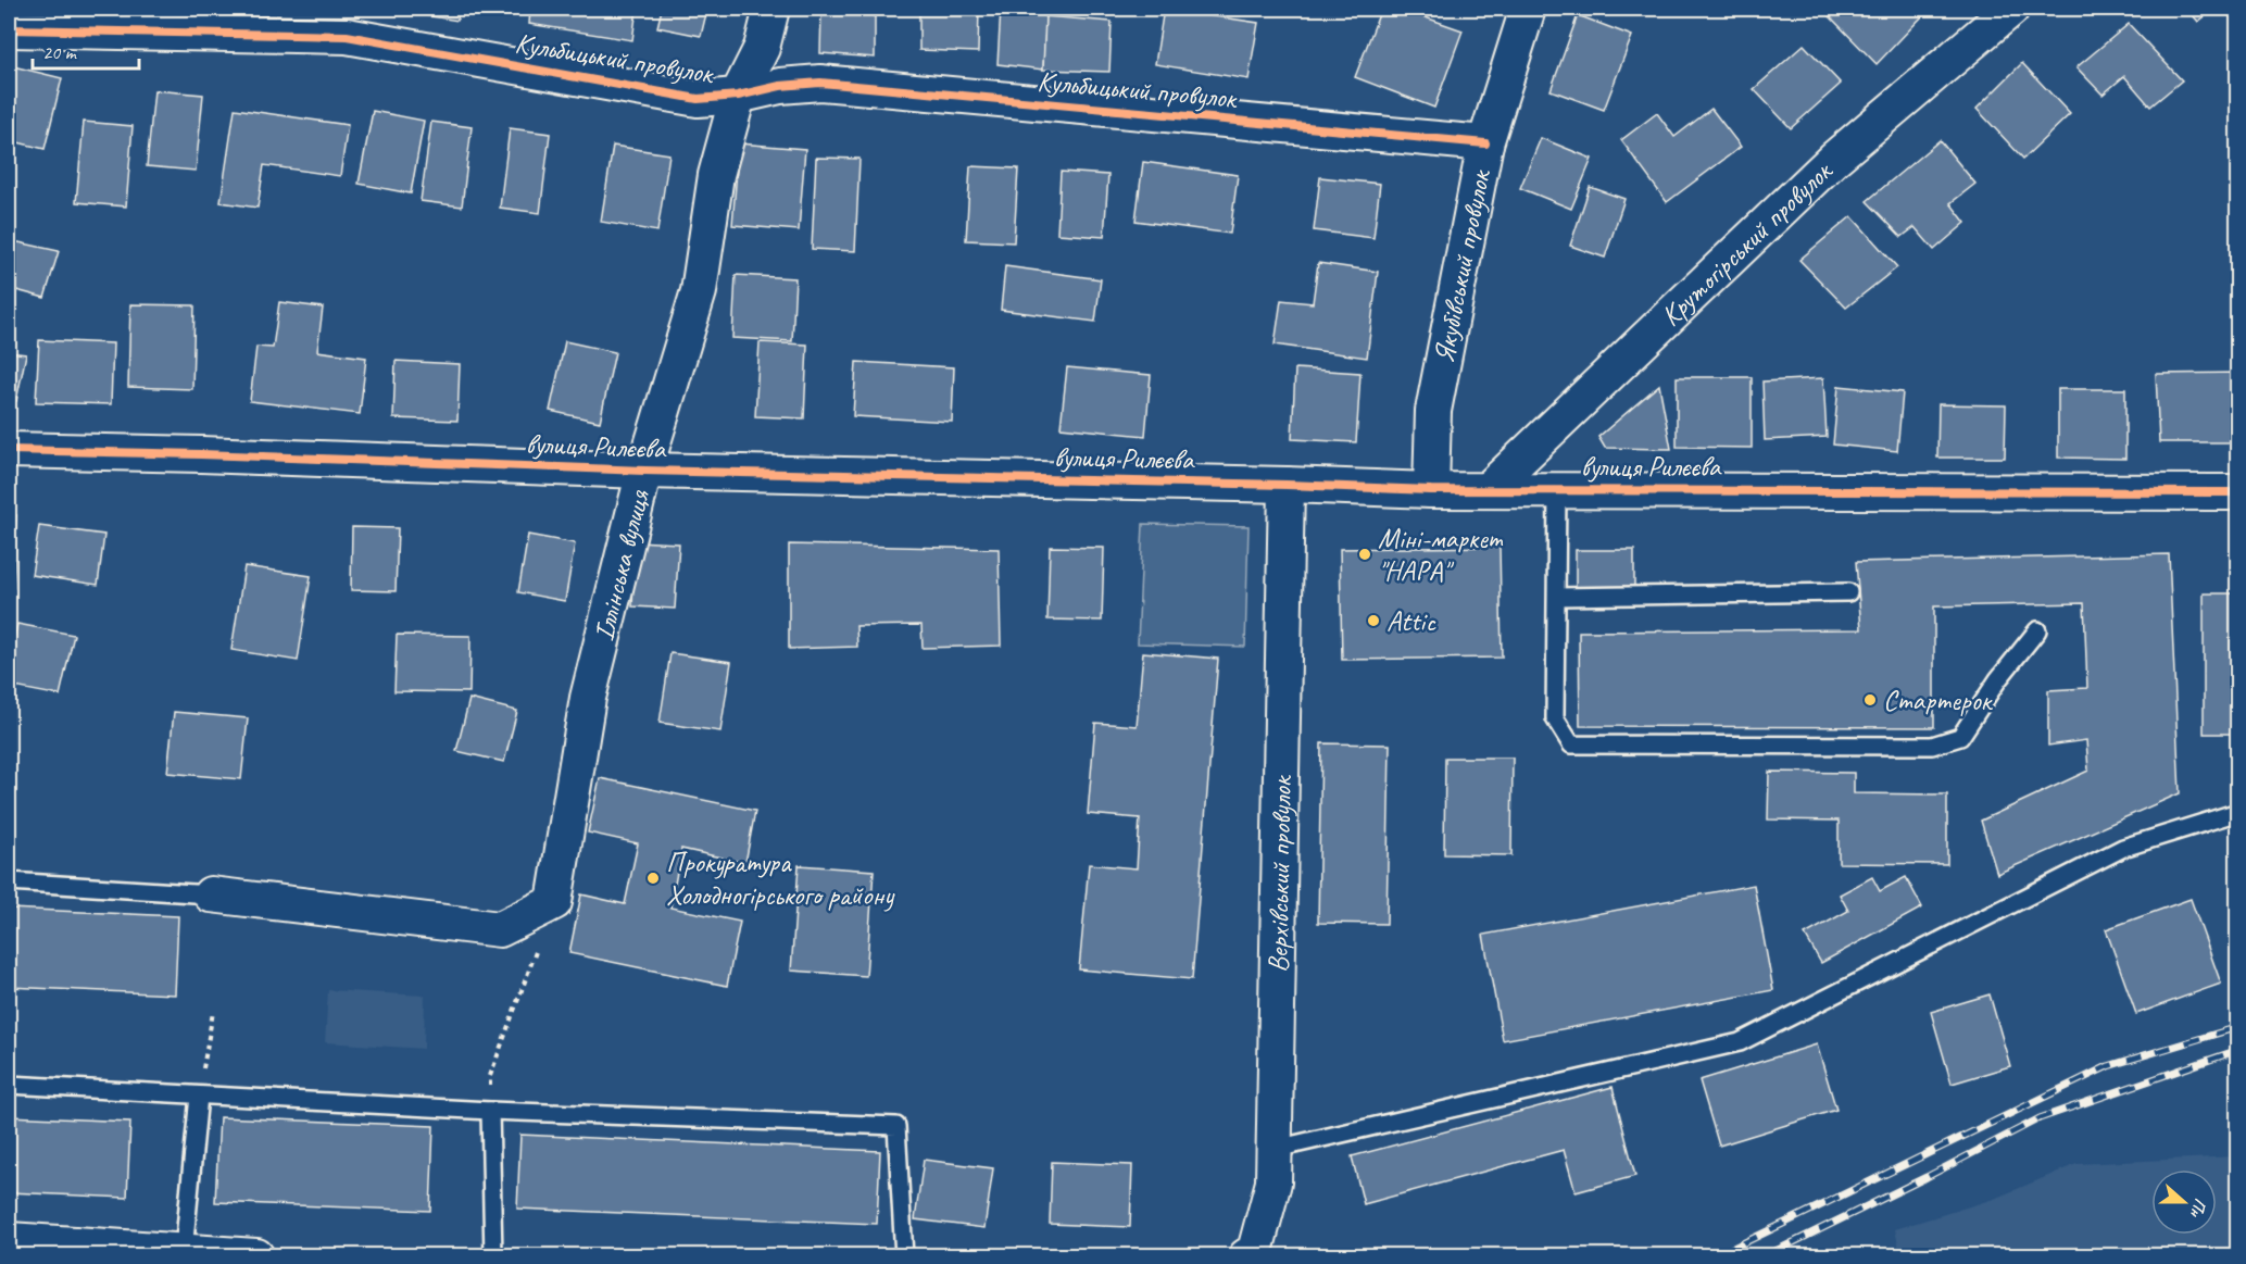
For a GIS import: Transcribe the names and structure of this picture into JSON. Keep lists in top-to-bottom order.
{
  "streets": {
    "street": [
      "Кульбицький провулок",
      "Крутогірський провулок",
      "Якубівський провулок",
      "вулиця Рилєєва",
      "Іллінська вулиця",
      "Верхівський провулок"
    ]
  },
  "crossings": [
    ["Кульбицький провулок", "Якубівський провулок"],
    ["Кульбицький провулок", "Іллінська вулиця"],
    ["Крутогірський провулок", "вулиця Рилєєва"],
    ["Якубівський провулок", "вулиця Рилєєва"],
    ["вулиця Рилєєва", "Іллінська вулиця"],
    ["вулиця Рилєєва", "Верхівський провулок"]
  ],
  "places": [
    "Міні-маркет \"НАРА\"",
    "Attic",
    "Стартерок",
    "Прокуратура Холодногірського району"
  ],
  "scale_bar": "20 m",
  "north": "right"
}
